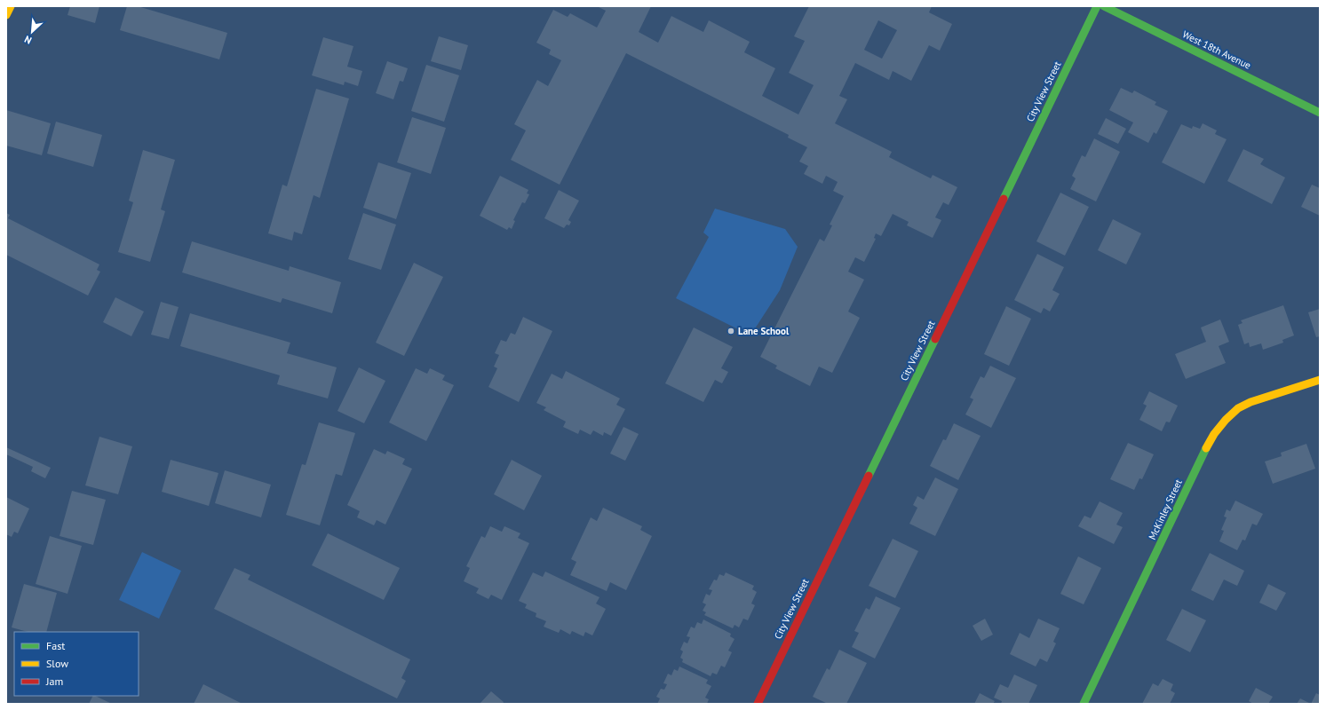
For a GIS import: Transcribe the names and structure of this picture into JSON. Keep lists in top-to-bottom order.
{
  "streets": {
    "street": ["West 18th Avenue", "City View Street", "McKinley Street"]
  },
  "places": ["Lane School"],
  "legend": ["Fast", "Slow", "Jam"],
  "north": "bottom left"
}
